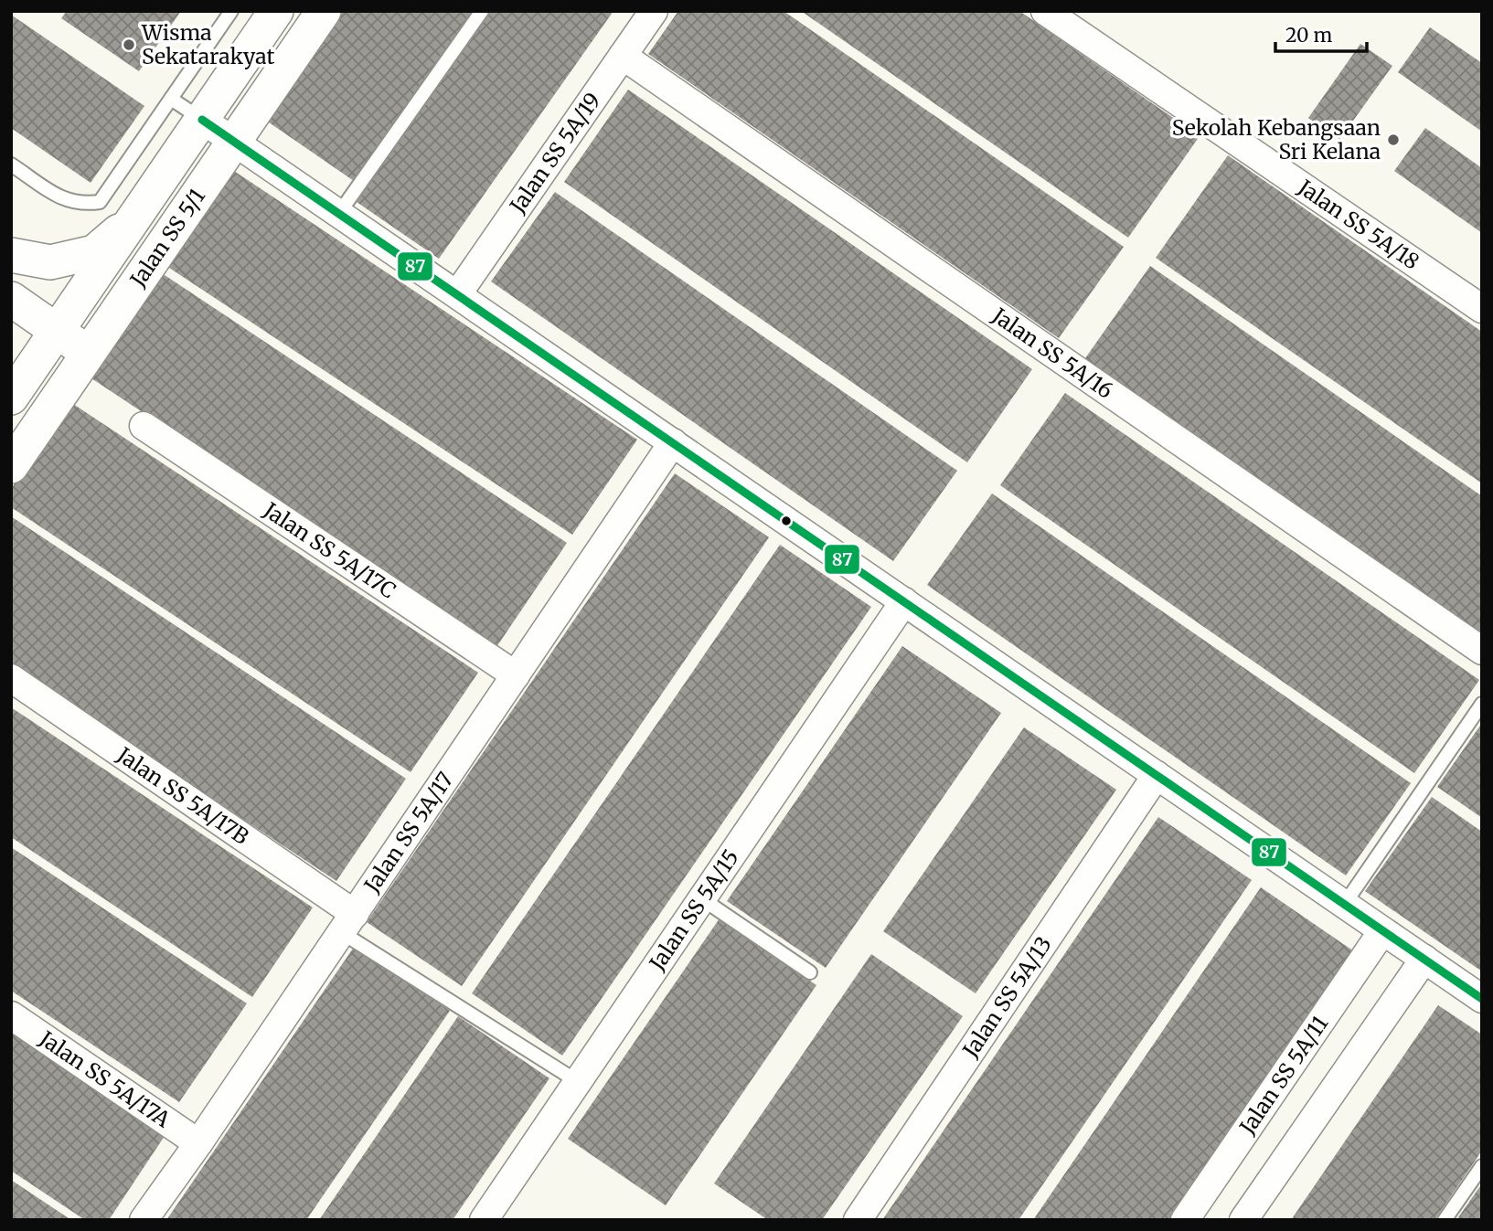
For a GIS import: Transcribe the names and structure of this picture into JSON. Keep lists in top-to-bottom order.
{
  "streets": {
    "street": [
      "Jalan SS 5A/19",
      "Jalan SS 5A/18",
      "Jalan SS 5/1",
      "Jalan SS 5A/16",
      "Jalan SS 5A/17C",
      "Jalan SS 5A/17B",
      "Jalan SS 5A/17",
      "Jalan SS 5A/15",
      "Jalan SS 5A/13",
      "Jalan SS 5A/11",
      "Jalan SS 5A/17A"
    ]
  },
  "crossings": [
    ["Jalan SS 5A/19", "Jalan SS 5A/16"],
    ["Jalan SS 5A/17C", "Jalan SS 5A/17"],
    ["Jalan SS 5A/17B", "Jalan SS 5A/17"],
    ["Jalan SS 5A/17", "Jalan SS 5A/17A"]
  ],
  "places": ["Wisma Sekatarakyat", "Sekolah Kebangsaan Sri Kelana"],
  "lines": ["transit line 87"],
  "scale_bar": "20 m"
}
